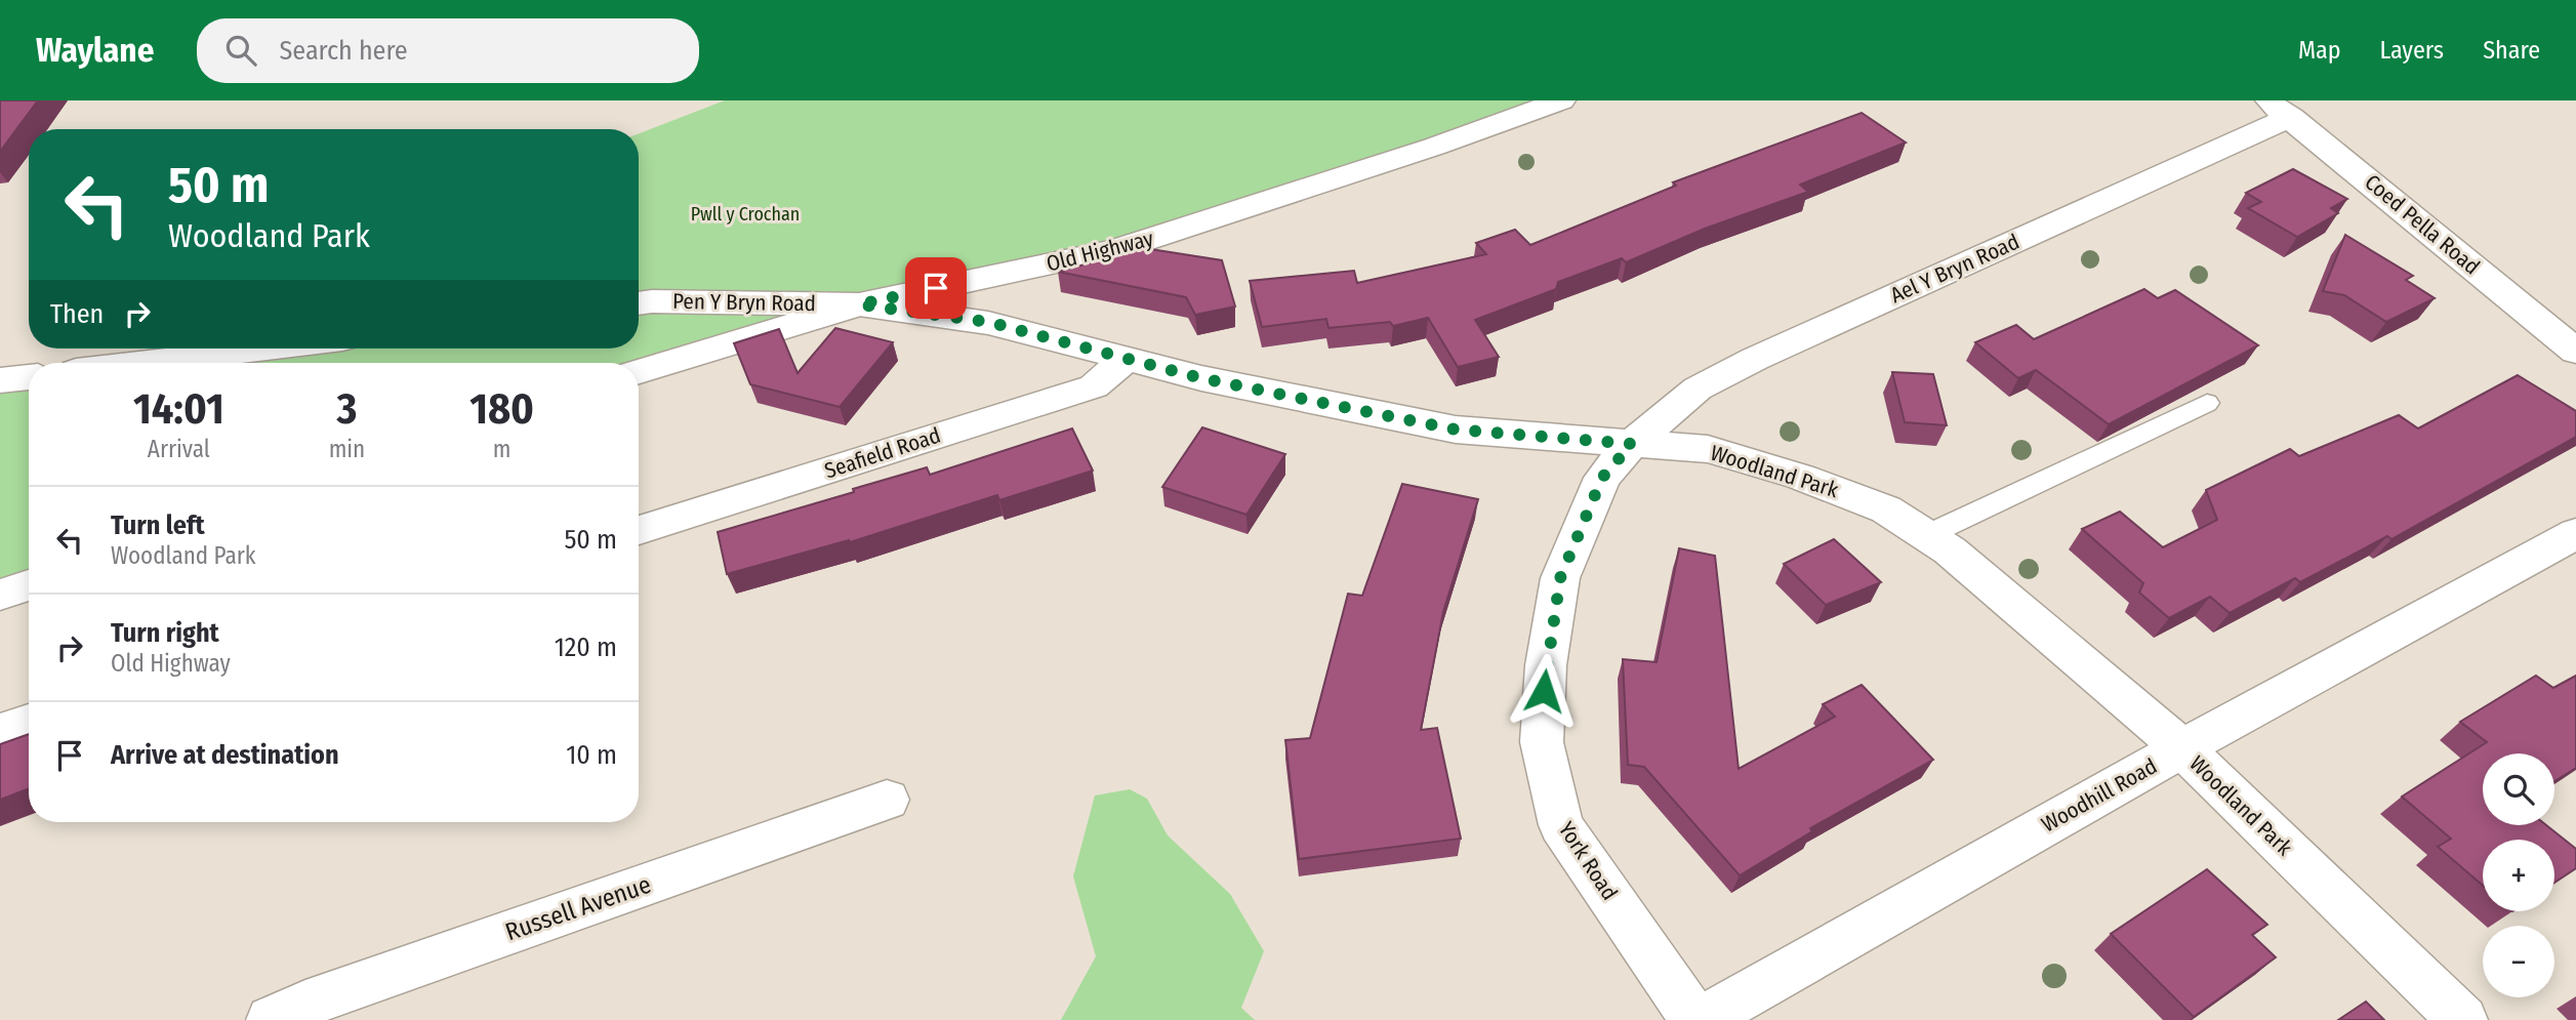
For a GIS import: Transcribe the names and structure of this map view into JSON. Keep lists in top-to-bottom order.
{
  "streets": {
    "street": [
      "Coed Pella Road",
      "Old Highway",
      "Ael Y Bryn Road",
      "Pen Y Bryn Road",
      "Seafield Road",
      "Woodland Park",
      "Woodhill Road",
      "York Road",
      "Russell Avenue"
    ]
  },
  "crossings": [
    ["Coed Pella Road", "Ael Y Bryn Road"],
    ["Old Highway", "Pen Y Bryn Road"],
    ["Old Highway", "Woodland Park"],
    ["Ael Y Bryn Road", "Woodland Park"],
    ["Ael Y Bryn Road", "York Road"],
    ["Pen Y Bryn Road", "Woodland Park"],
    ["Seafield Road", "Woodland Park"],
    ["Woodland Park", "Woodhill Road"],
    ["Woodland Park", "York Road"]
  ],
  "parks": ["Pwll y Crochan"],
  "page": {
    "header": "Waylane",
    "search": "Search here",
    "nav": ["Map", "Layers", "Share"],
    "turn": ["50 m", "Woodland Park"],
    "then": "Then",
    "eta": [
      "14:01",
      "Arrival",
      "3",
      "min",
      "180",
      "m"
    ],
    "list": [
      {
        "name": "Turn left",
        "note": "Woodland Park",
        "value": "50 m"
      },
      {
        "name": "Turn right",
        "note": "Old Highway",
        "value": "120 m"
      },
      {
        "name": "Arrive at destination",
        "value": "10 m"
      }
    ],
    "map_buttons": ["+", "−"]
  }
}
